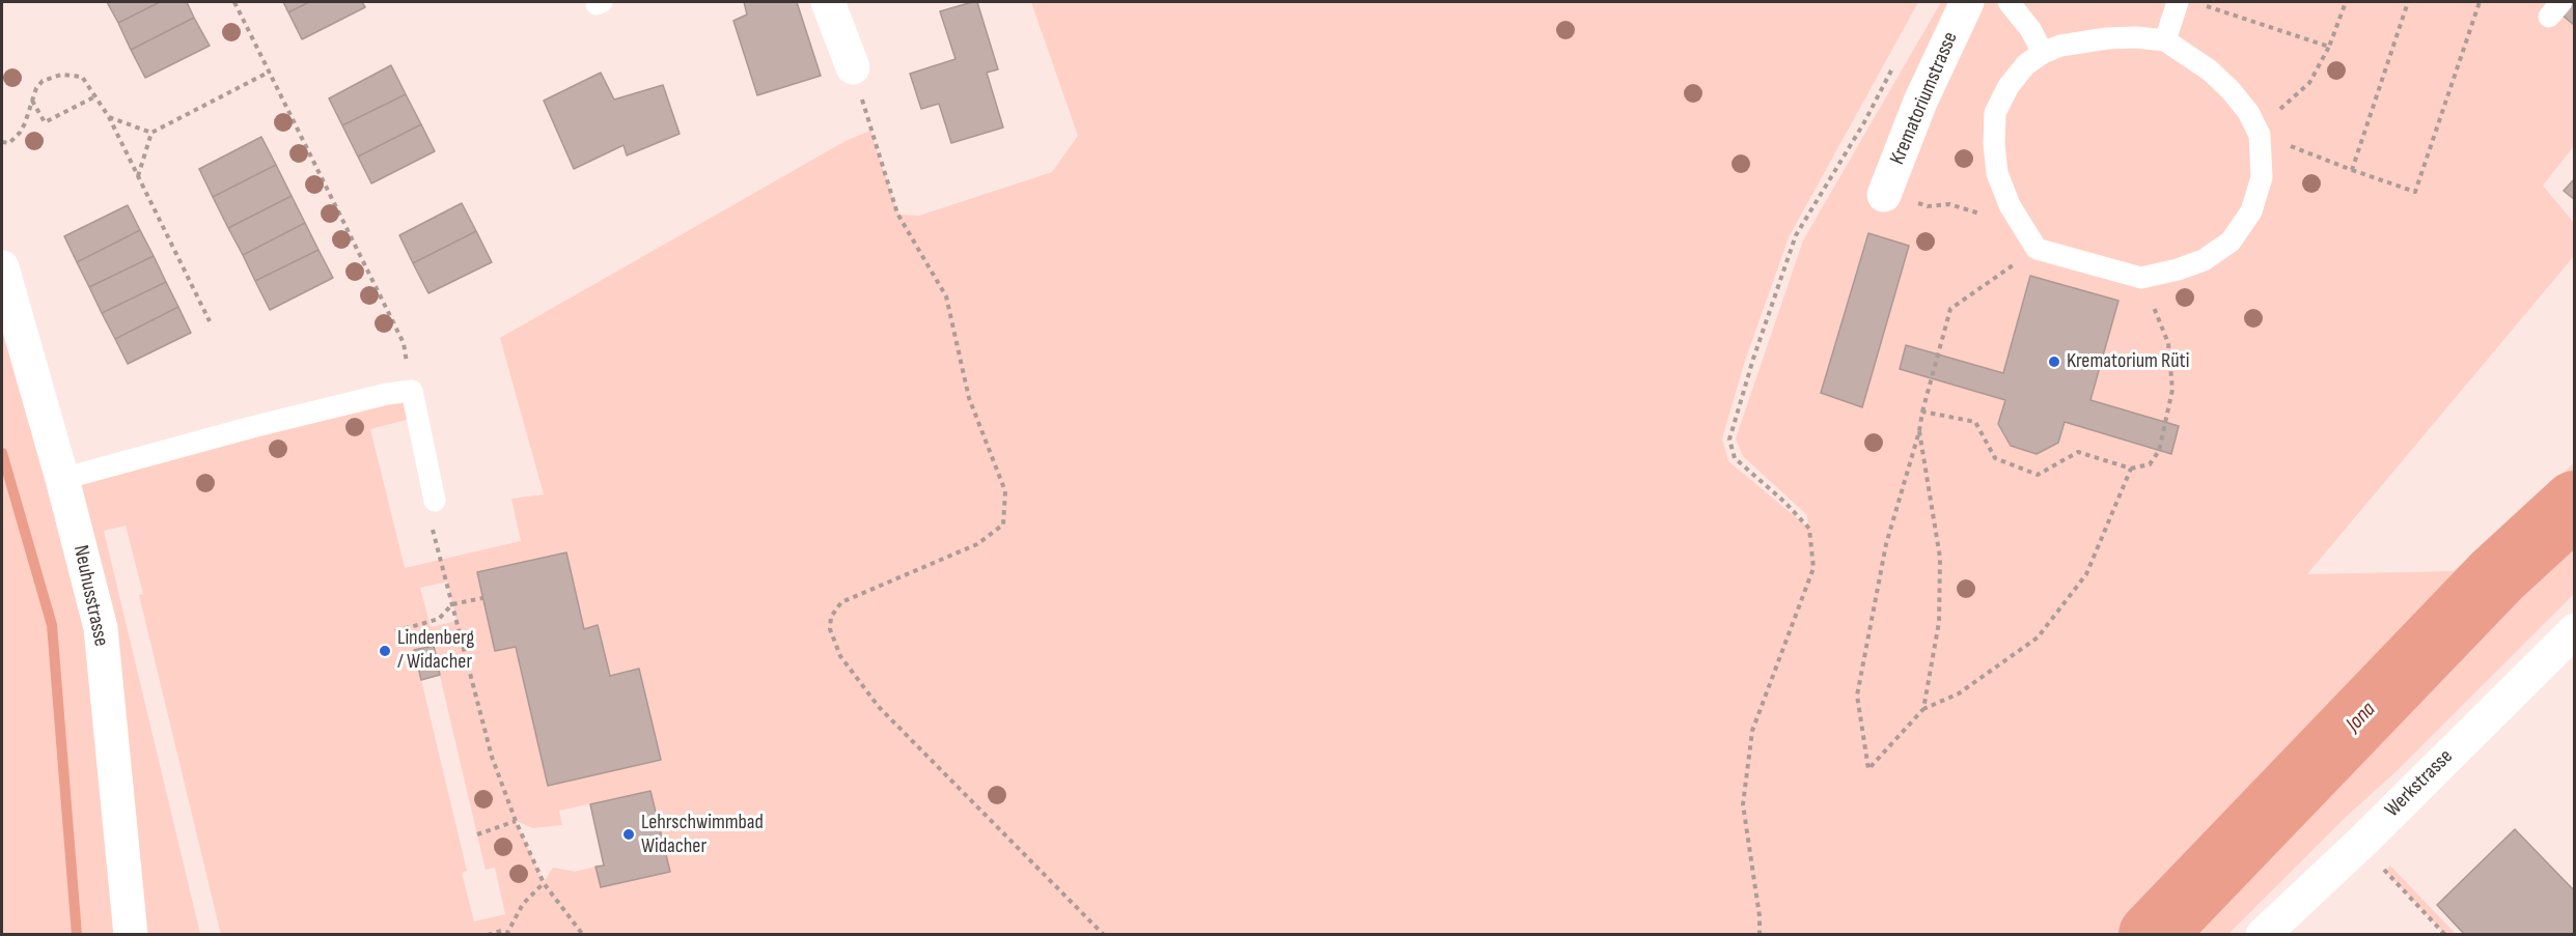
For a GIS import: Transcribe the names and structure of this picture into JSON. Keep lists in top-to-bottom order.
{
  "streets": {
    "street": ["Krematoriumstrasse", "Neuhusstrasse", "Werkstrasse"]
  },
  "water": ["Jona"],
  "places": ["Krematorium Rüti", "Lindenberg / Widacher", "Lehrschwimmbad Widacher"]
}
